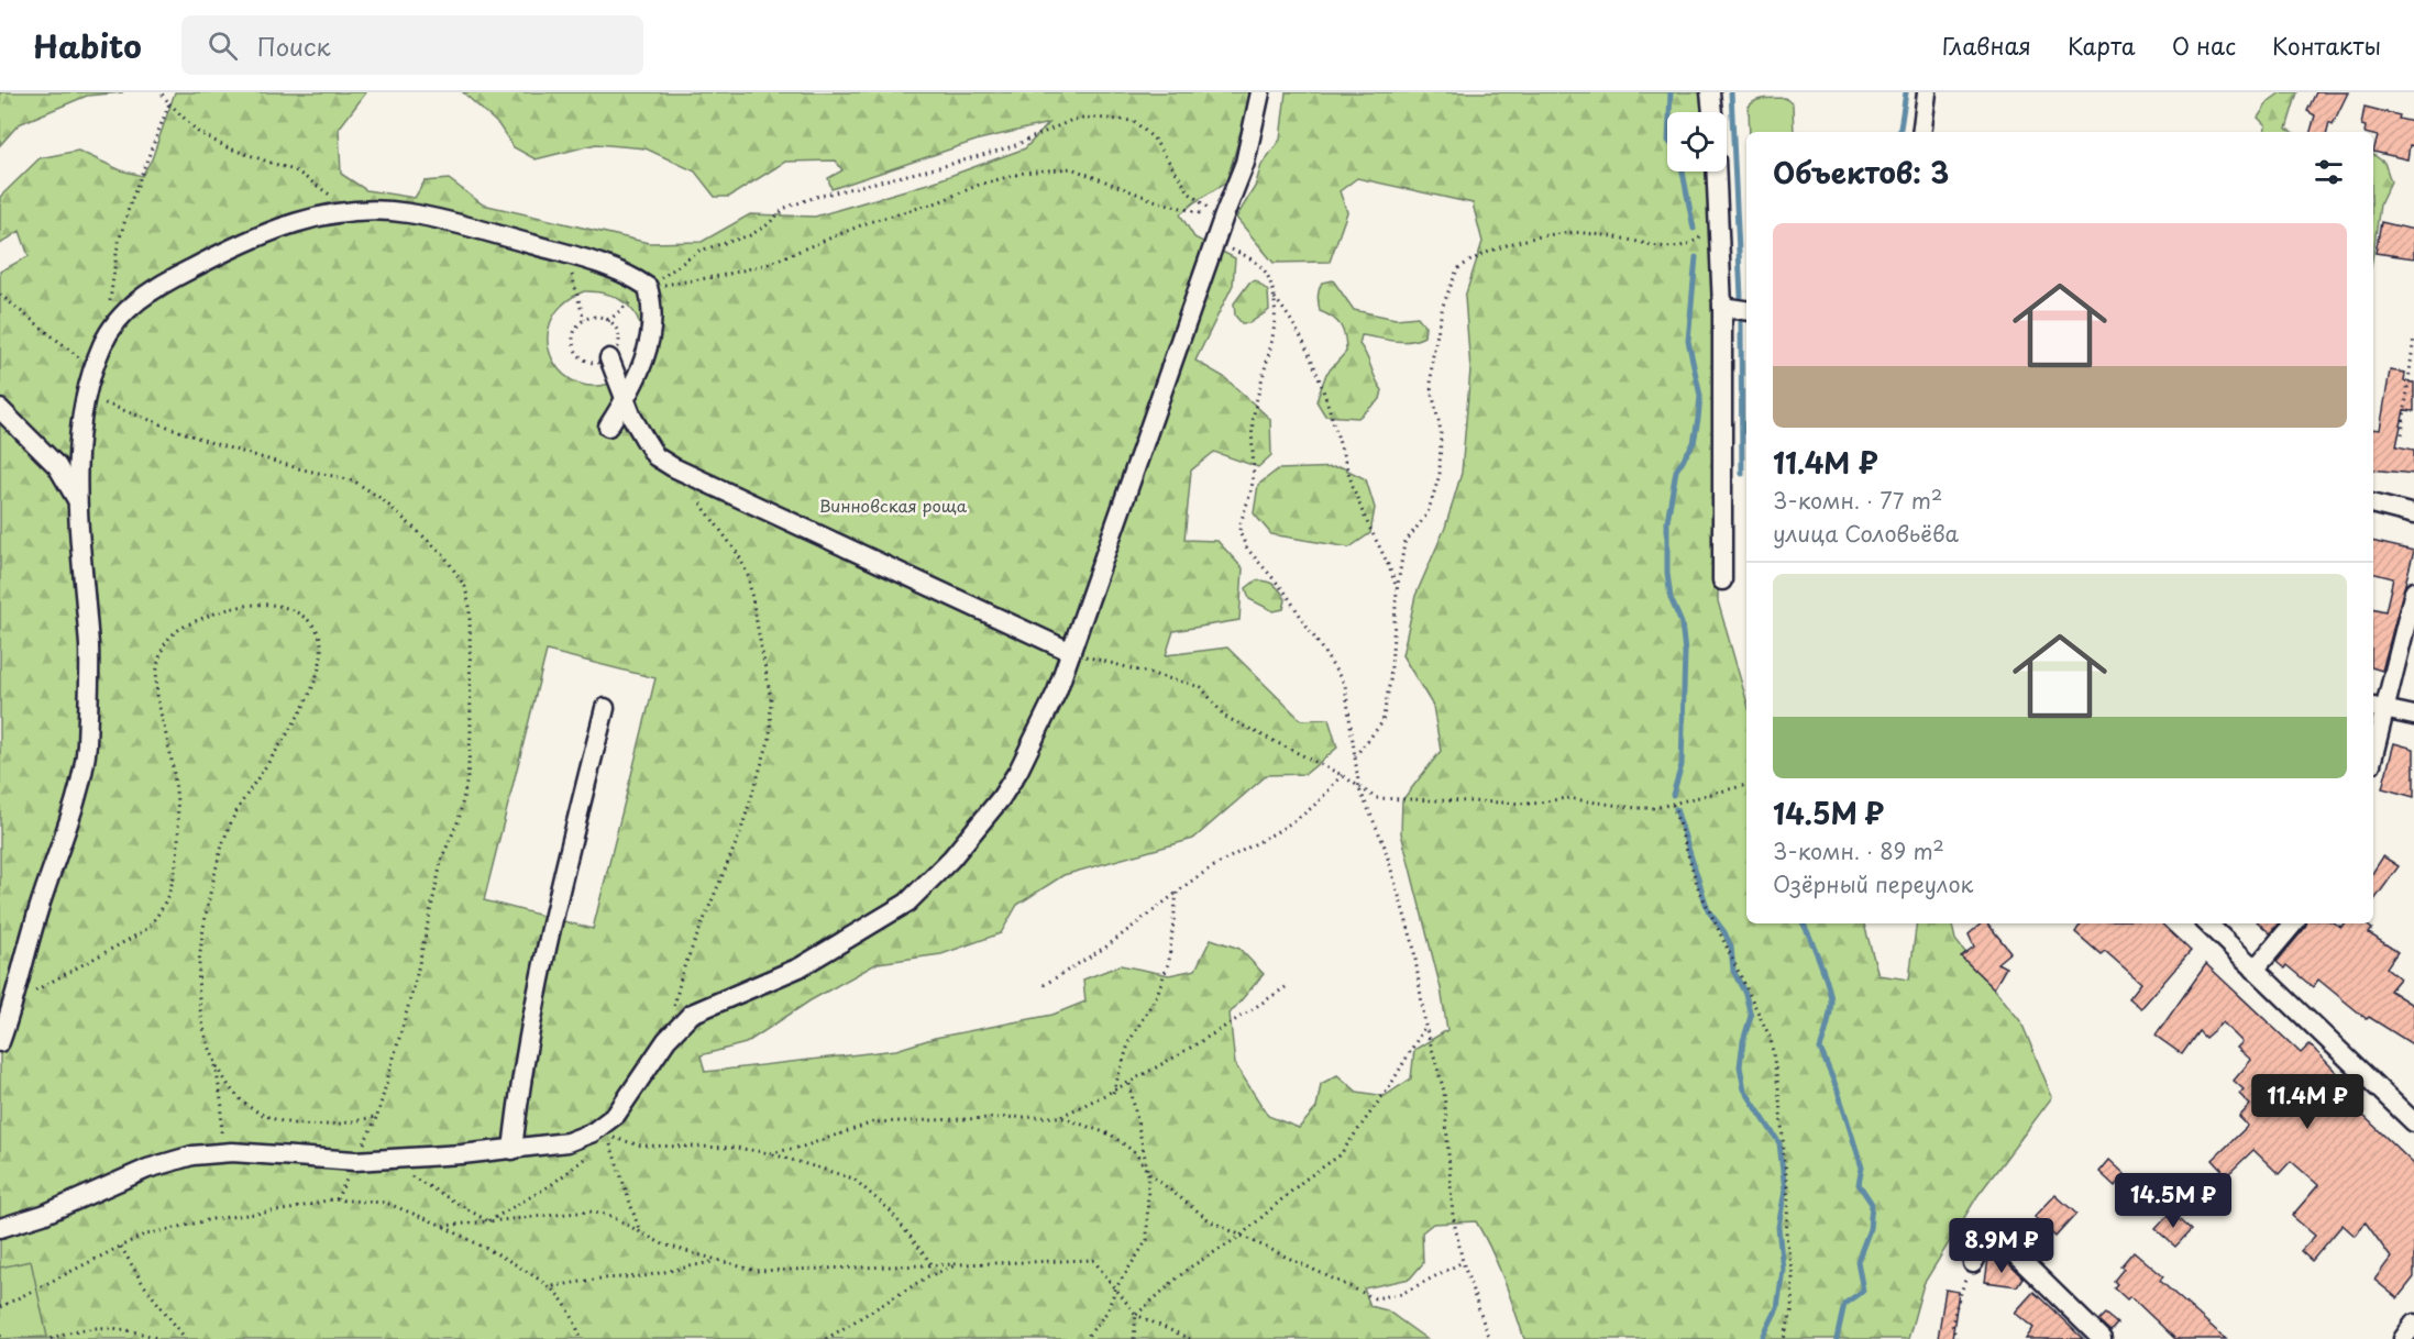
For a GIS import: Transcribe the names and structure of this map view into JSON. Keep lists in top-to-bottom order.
{
  "parks": ["Винновская роща"],
  "page": {
    "header": "Habito",
    "search": "Поиск",
    "nav": [
      "Главная",
      "Карта",
      "О нас",
      "Контакты"
    ],
    "heading": "Объектов: 3",
    "list": [
      {
        "name": "11.4M ₽",
        "note": "3-комн. · 77 m² · улица Соловьёва"
      },
      {
        "name": "14.5M ₽",
        "note": "3-комн. · 89 m² · Озёрный переулок"
      }
    ],
    "price": ["11.4M ₽", "14.5M ₽", "8.9M ₽"]
  }
}
